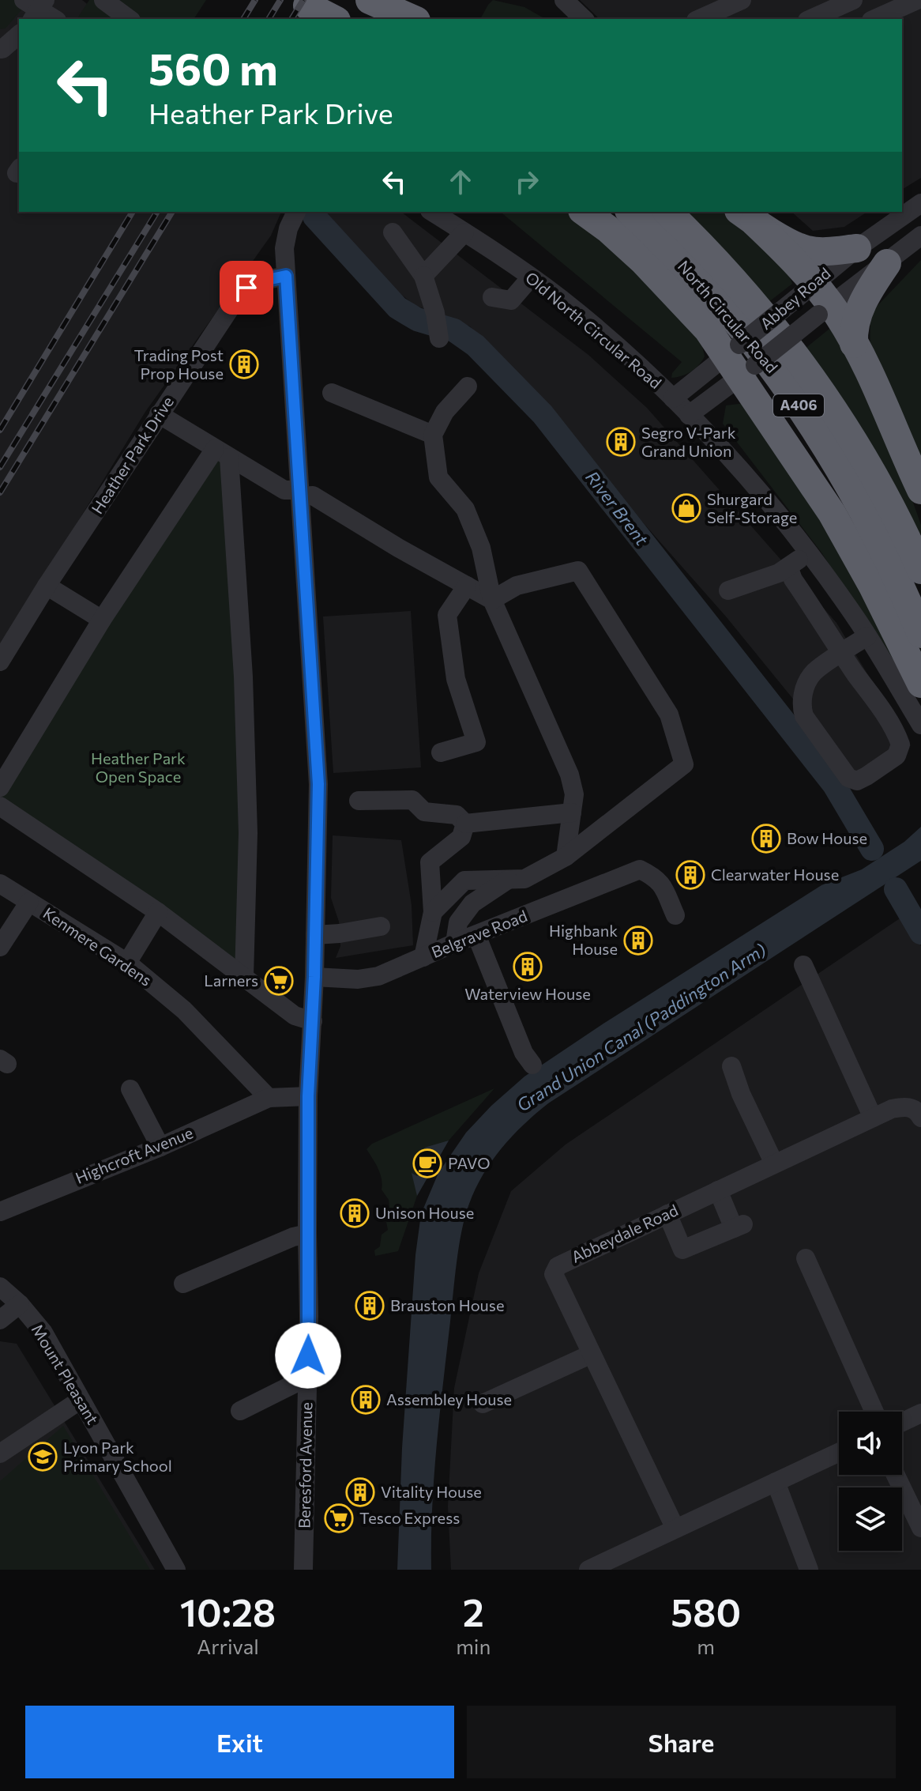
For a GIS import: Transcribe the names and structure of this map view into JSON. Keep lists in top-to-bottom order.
{
  "streets": {
    "highway": ["North Circular Road", "A406"],
    "street": [
      "Abbey Road",
      "Old North Circular Road",
      "Heather Park Drive",
      "Belgrave Road",
      "Kenmere Gardens",
      "Highcroft Avenue",
      "Abbeydale Road",
      "Mount Pleasant",
      "Beresford Avenue"
    ]
  },
  "crossings": [
    ["Abbey Road", "Old North Circular Road"],
    ["Heather Park Drive", "Beresford Avenue"],
    ["Belgrave Road", "Beresford Avenue"],
    ["Kenmere Gardens", "Highcroft Avenue"]
  ],
  "water": ["River Brent", "Grand Union Canal (Paddington Arm)"],
  "parks": ["Heather Park Open Space"],
  "places": {
    "building": [
      "Trading Post Prop House",
      "Segro V-Park Grand Union",
      "Bow House",
      "Clearwater House",
      "Highbank House",
      "Waterview House",
      "Unison House",
      "Brauston House",
      "Assembley House",
      "Vitality House"
    ],
    "shop": ["Shurgard Self-Storage"],
    "supermarket": ["Larners", "Tesco Express"],
    "cafe": ["PAVO"],
    "school or university": ["Lyon Park Primary School"]
  },
  "page": {
    "turn": ["560 m", "Heather Park Drive"],
    "eta": [
      "10:28",
      "Arrival",
      "2",
      "min",
      "580",
      "m"
    ],
    "buttons": ["Exit", "Share"]
  }
}
